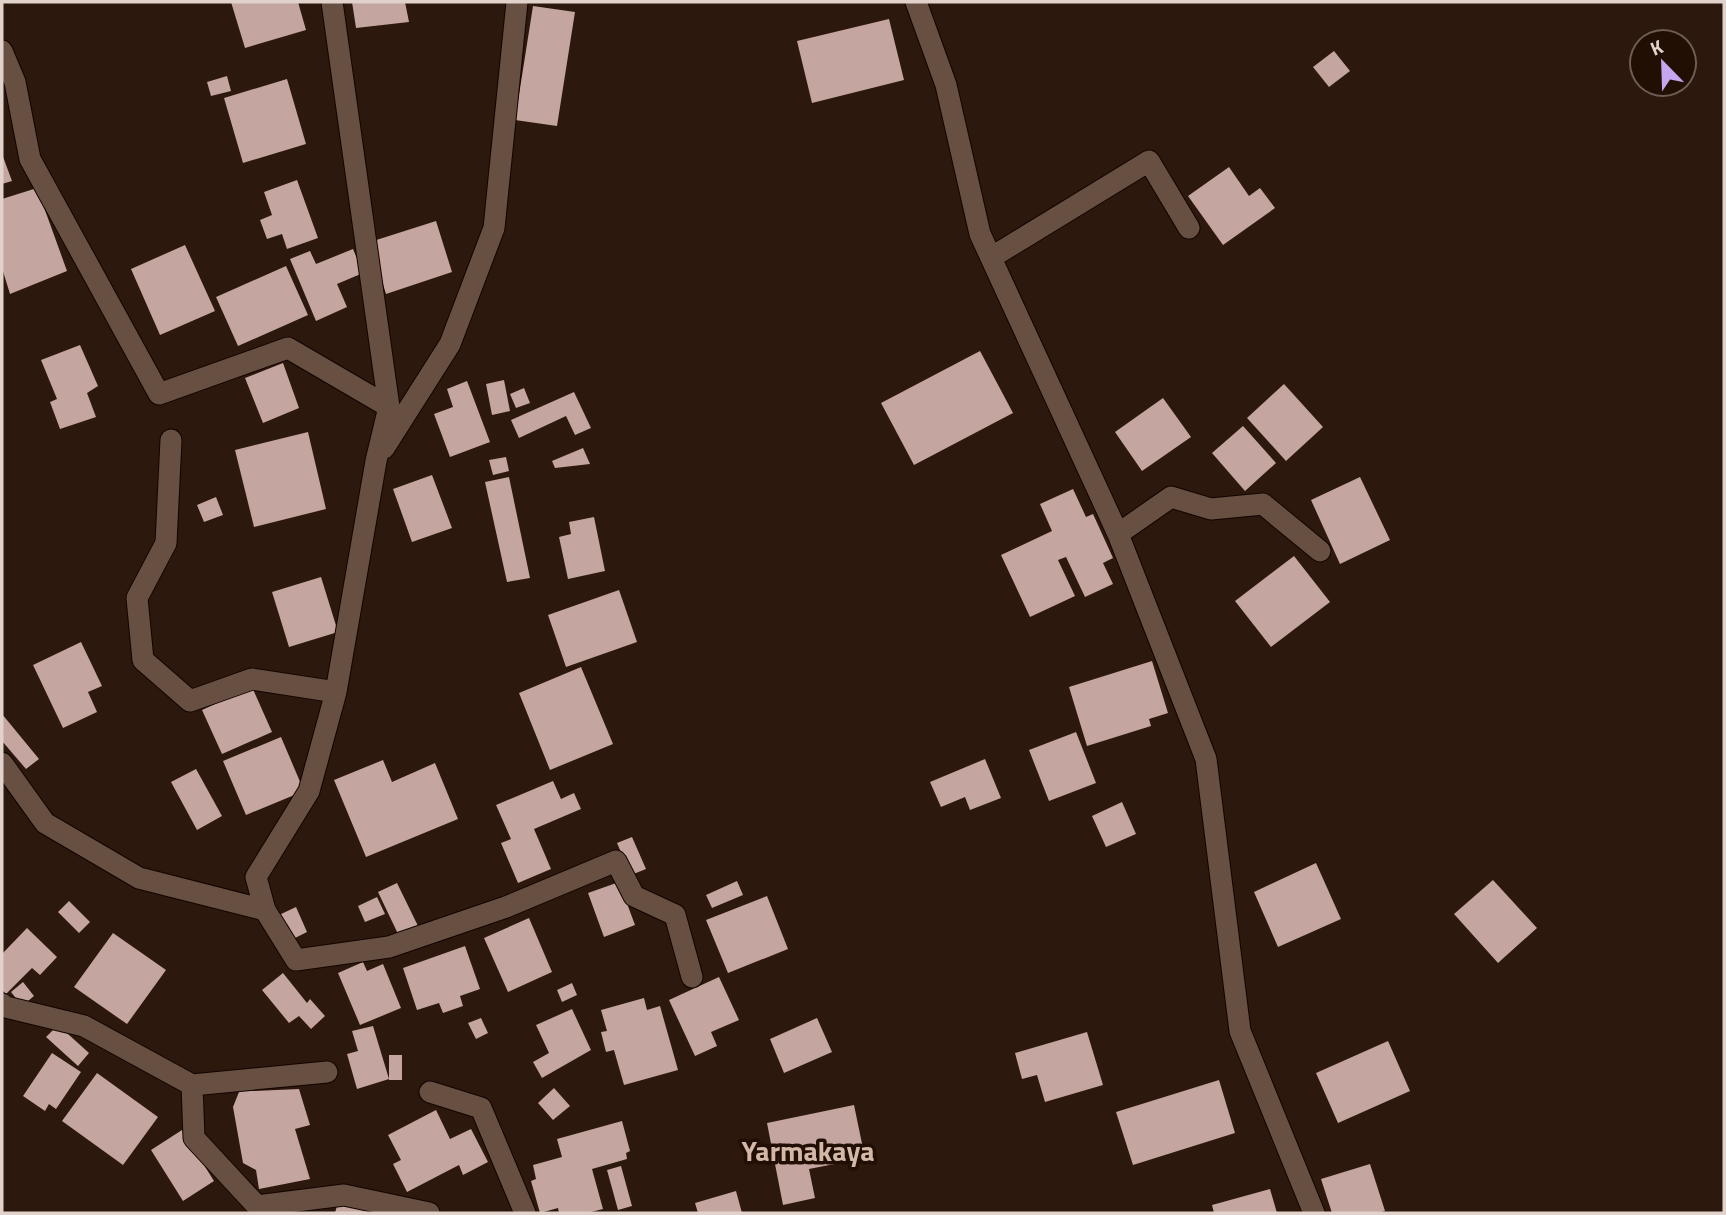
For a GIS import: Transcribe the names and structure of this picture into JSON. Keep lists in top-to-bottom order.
{
  "districts": ["Yarmakaya"],
  "north": "top left"
}
